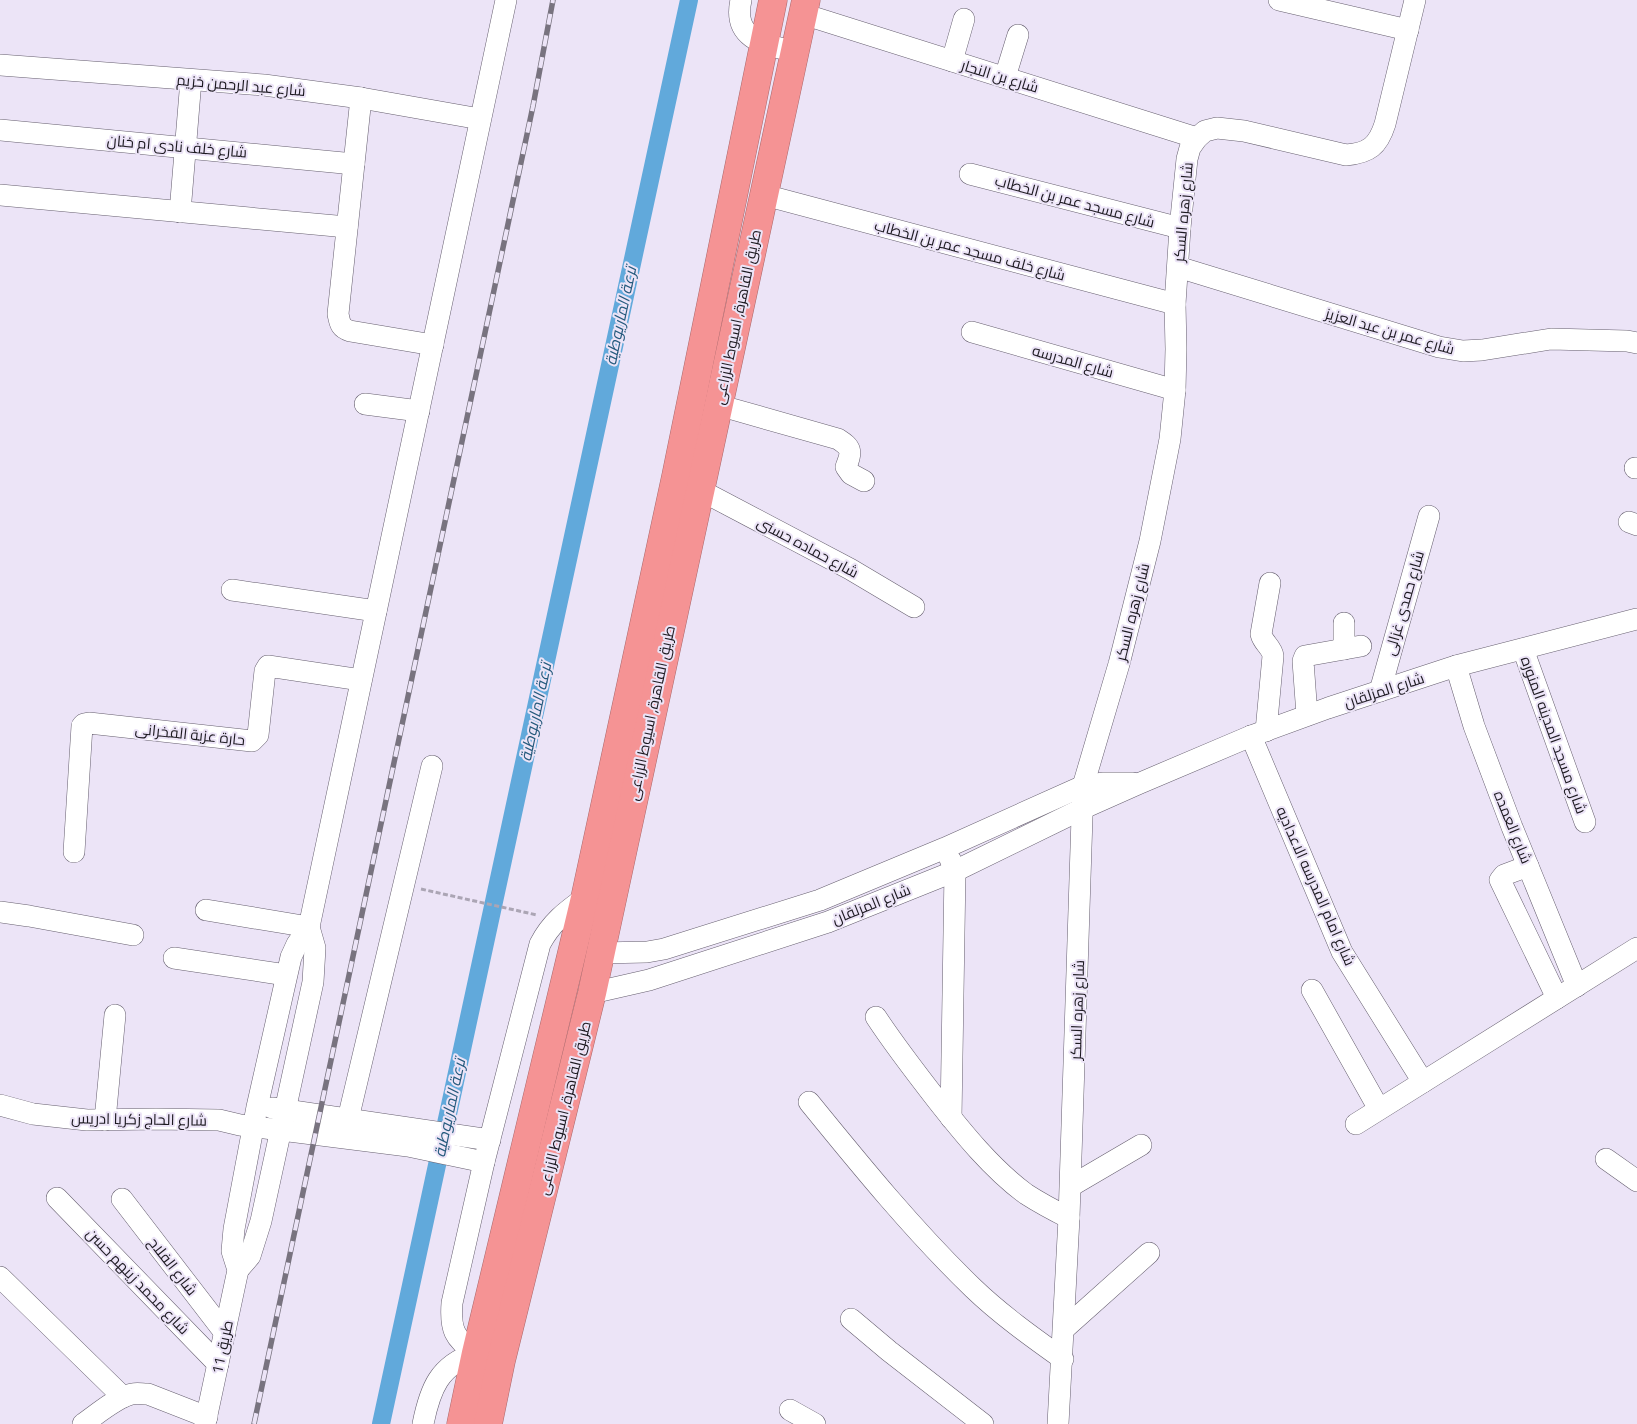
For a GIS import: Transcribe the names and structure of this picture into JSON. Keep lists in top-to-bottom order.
{
  "streets": {
    "highway": ["طريق القاهرة, اسيوط الزراعى"],
    "street": [
      "شارع بن النجار",
      "شارع عبد الرحمن خزيم",
      "شارع خلف نادى ام خنان",
      "شارع مسجد عمر بن الخطاب",
      "شارع زهره السكر",
      "شارع خلف مسجد عمر بن الخطاب",
      "شارع عمر بن عبد العزيز",
      "شارع المدرسه",
      "شارع حماده حسنى",
      "شارع حمدى غزالى",
      "شارع المزلقان",
      "حارة عزبة الفخرانى",
      "شارع مسجد المدينه المنوره",
      "شارع العمده",
      "شارع امام المدرسه الاعداديه",
      "شارع الحاج زكريا ادريس",
      "شارع الفلاح",
      "شارع محمد زينهم حسن",
      "طريق 11"
    ]
  },
  "crossings": [
    ["شارع بن النجار", "شارع زهره السكر"],
    ["شارع بن النجار", "طريق القاهرة, اسيوط الزراعى"],
    ["شارع مسجد عمر بن الخطاب", "شارع زهره السكر"],
    ["شارع زهره السكر", "شارع خلف مسجد عمر بن الخطاب"],
    ["شارع زهره السكر", "شارع عمر بن عبد العزيز"],
    ["شارع زهره السكر", "شارع المدرسه"],
    ["شارع زهره السكر", "شارع المزلقان"],
    ["شارع خلف مسجد عمر بن الخطاب", "طريق القاهرة, اسيوط الزراعى"],
    ["طريق القاهرة, اسيوط الزراعى", "شارع حماده حسنى"],
    ["طريق القاهرة, اسيوط الزراعى", "شارع المزلقان"],
    ["شارع حمدى غزالى", "شارع المزلقان"],
    ["شارع المزلقان", "شارع مسجد المدينه المنوره"],
    ["شارع المزلقان", "شارع العمده"],
    ["شارع المزلقان", "شارع امام المدرسه الاعداديه"],
    ["شارع الحاج زكريا ادريس", "طريق 11"],
    ["شارع الفلاح", "طريق 11"],
    ["شارع محمد زينهم حسن", "طريق 11"]
  ],
  "water": ["ترعة الماريوطية"]
}
